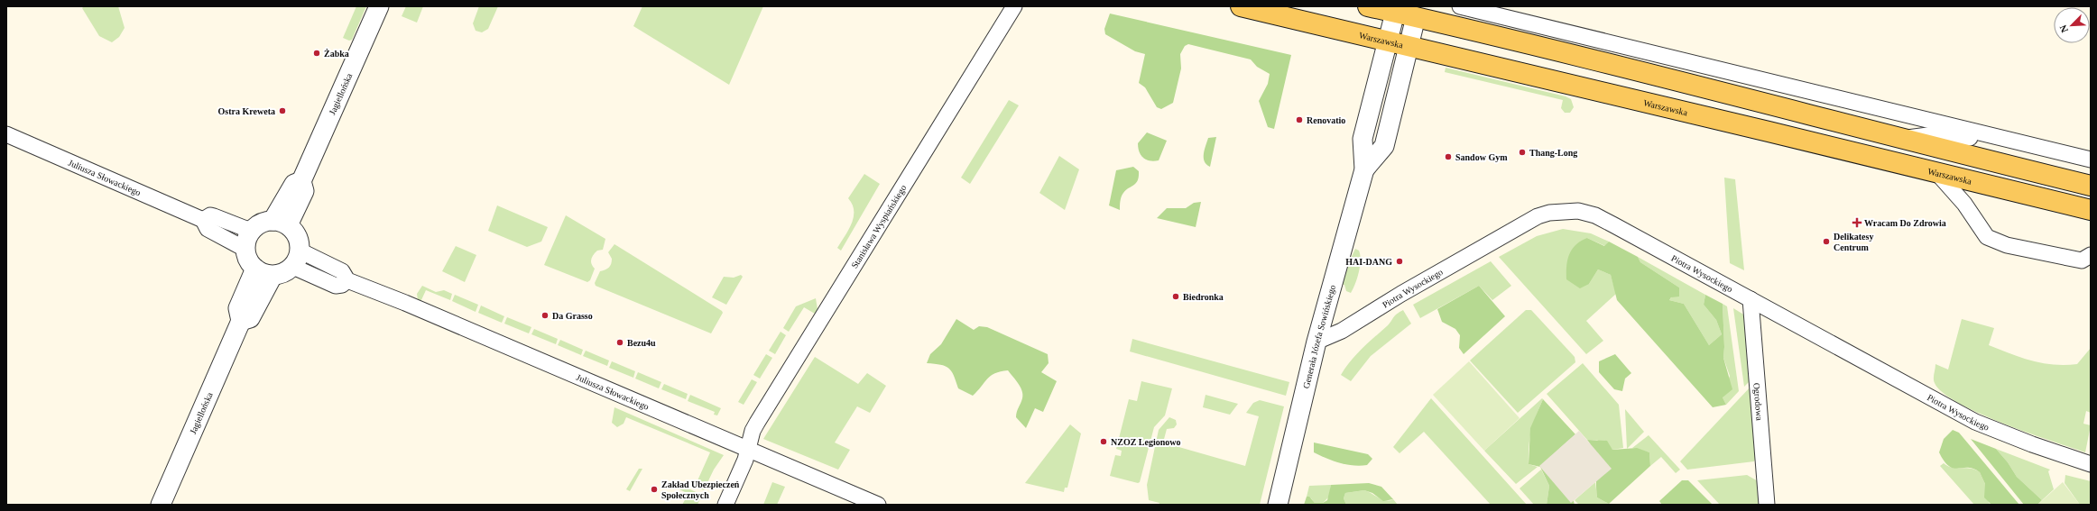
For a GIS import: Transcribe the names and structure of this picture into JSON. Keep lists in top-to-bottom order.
{
  "streets": {
    "main road": ["Warszawska"],
    "street": [
      "Jagiellońska",
      "Juliusza Słowackiego",
      "Stanisława Wyspiańskiego",
      "Piotra Wysockiego",
      "Generała Józefa Sowińskiego",
      "Ogrodowa"
    ]
  },
  "crossings": [
    ["Warszawska", "Generała Józefa Sowińskiego"],
    ["Jagiellońska", "Juliusza Słowackiego"],
    ["Juliusza Słowackiego", "Stanisława Wyspiańskiego"],
    ["Piotra Wysockiego", "Generała Józefa Sowińskiego"],
    ["Piotra Wysockiego", "Ogrodowa"]
  ],
  "places": {
    "other": [
      "Żabka",
      "Ostra Kreweta",
      "Renovatio",
      "Thang-Long",
      "Sandow Gym",
      "Delikatesy Centrum",
      "HAI-DANG",
      "Biedronka",
      "Da Grasso",
      "Bezu4u",
      "NZOZ Legionowo",
      "Zakład Ubezpieczeń Społecznych"
    ],
    "health": ["Wracam Do Zdrowia"]
  },
  "north": "bottom left"
}
